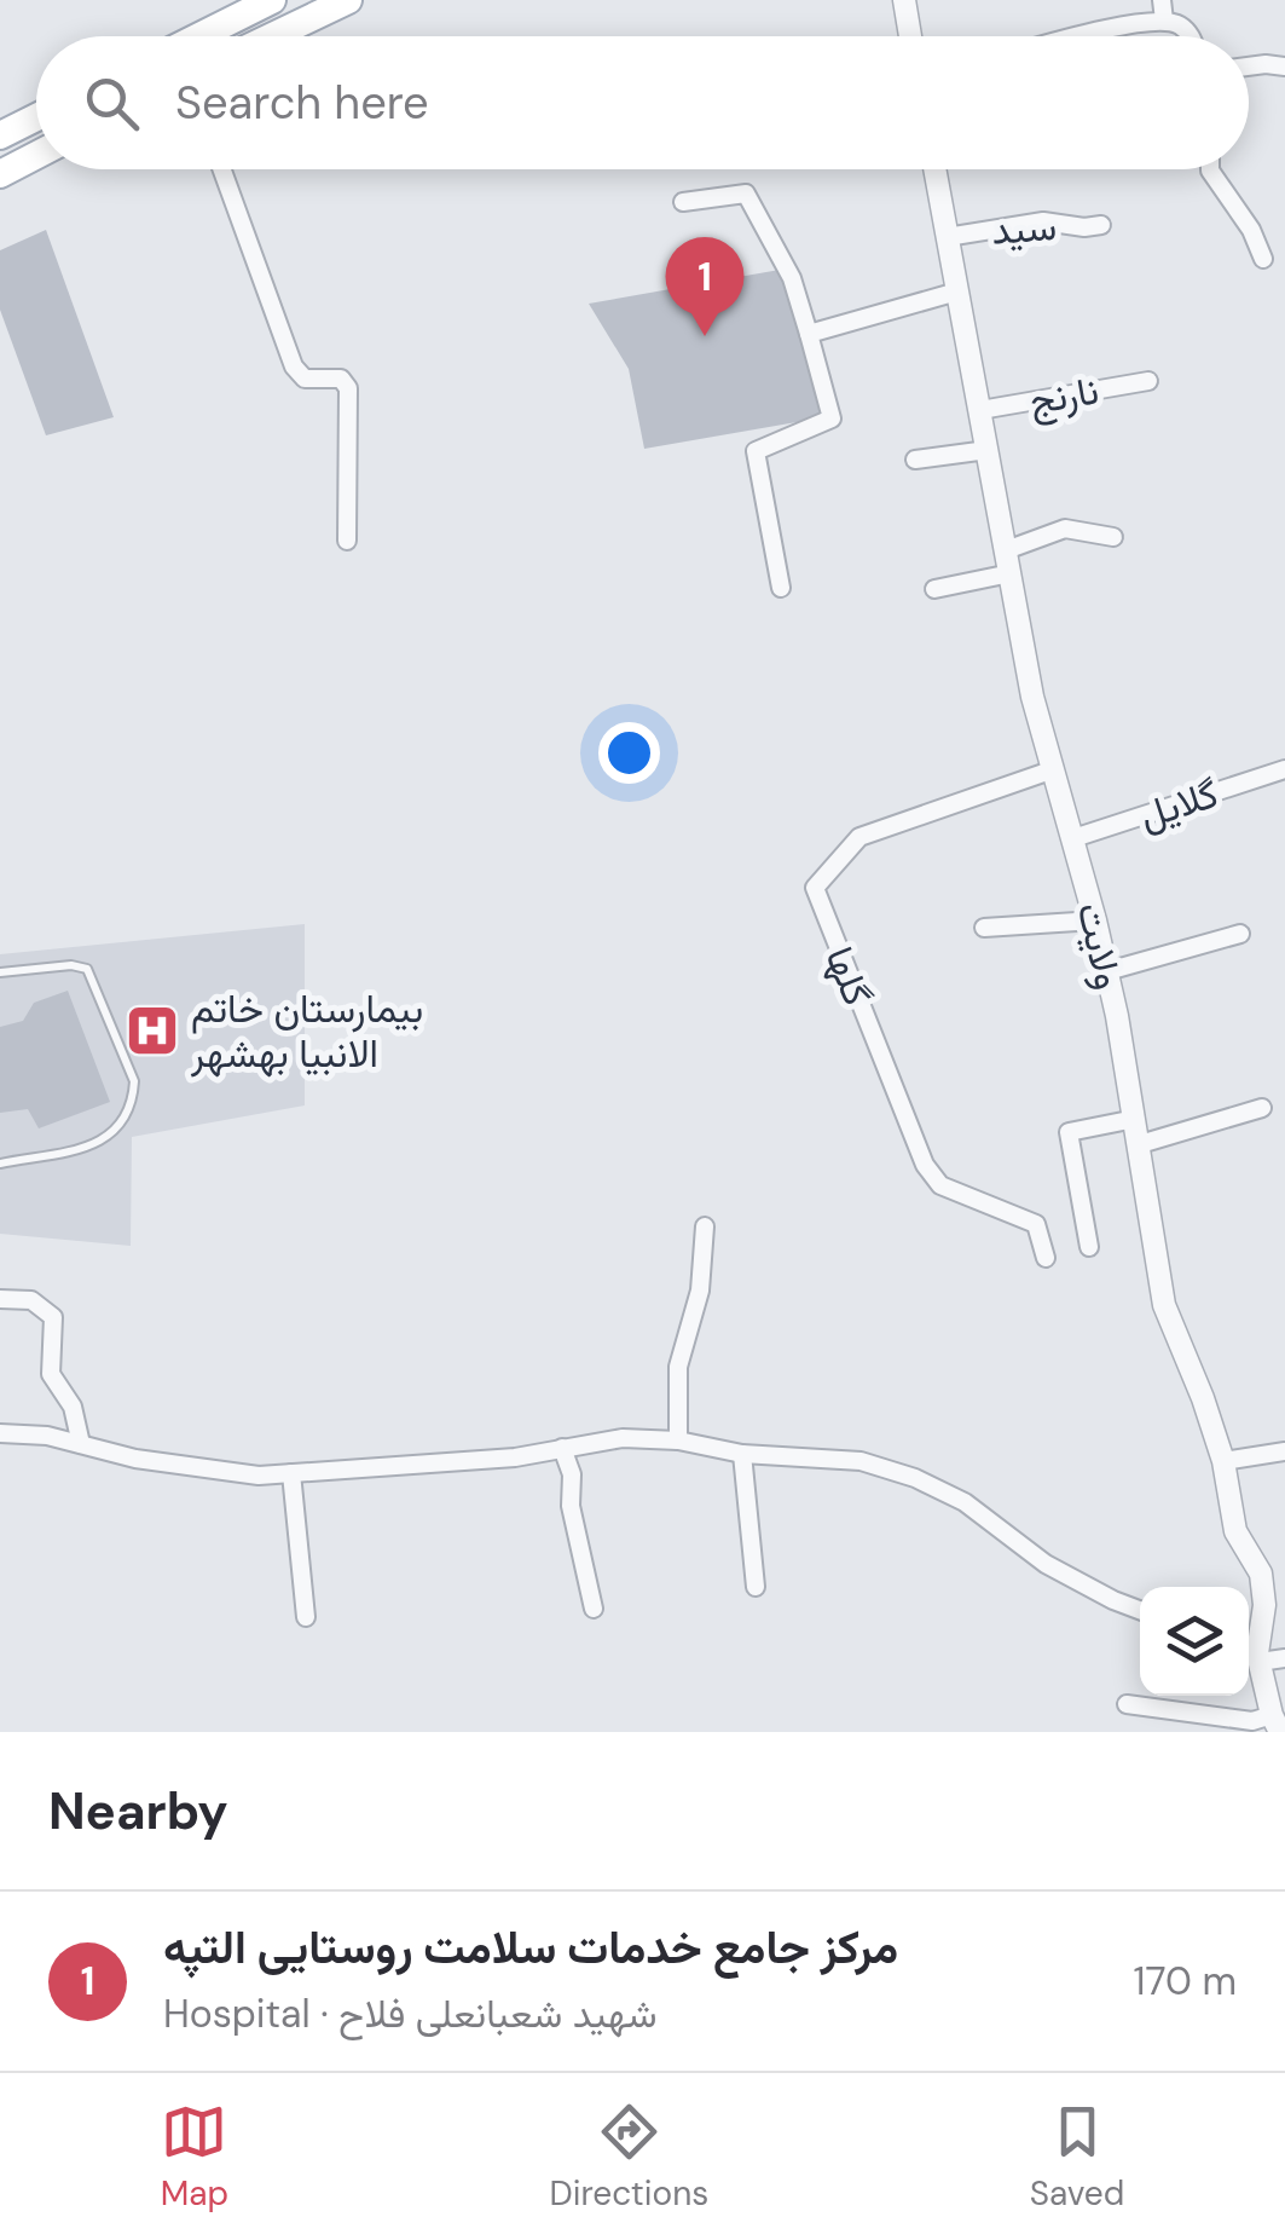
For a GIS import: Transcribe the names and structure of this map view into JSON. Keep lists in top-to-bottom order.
{
  "streets": {
    "street": [
      "سید",
      "نارنج",
      "گلایل",
      "ولایت",
      "گلها"
    ]
  },
  "crossings": [
    ["سید", "ولایت"],
    ["نارنج", "ولایت"],
    ["گلایل", "ولایت"],
    ["ولایت", "گلها"]
  ],
  "places": {
    "hospital": ["بیمارستان خاتم الانبیا بهشهر"]
  },
  "page": {
    "search": "Search here",
    "pins": "1",
    "heading": "Nearby",
    "list": [
      {
        "mark": "1",
        "name": "مرکز جامع خدمات سلامت روستایی التپه",
        "note": "Hospital · شهید شعبانعلی فلاح",
        "value": "170 m"
      }
    ],
    "nav": ["Map", "Directions", "Saved"]
  }
}
